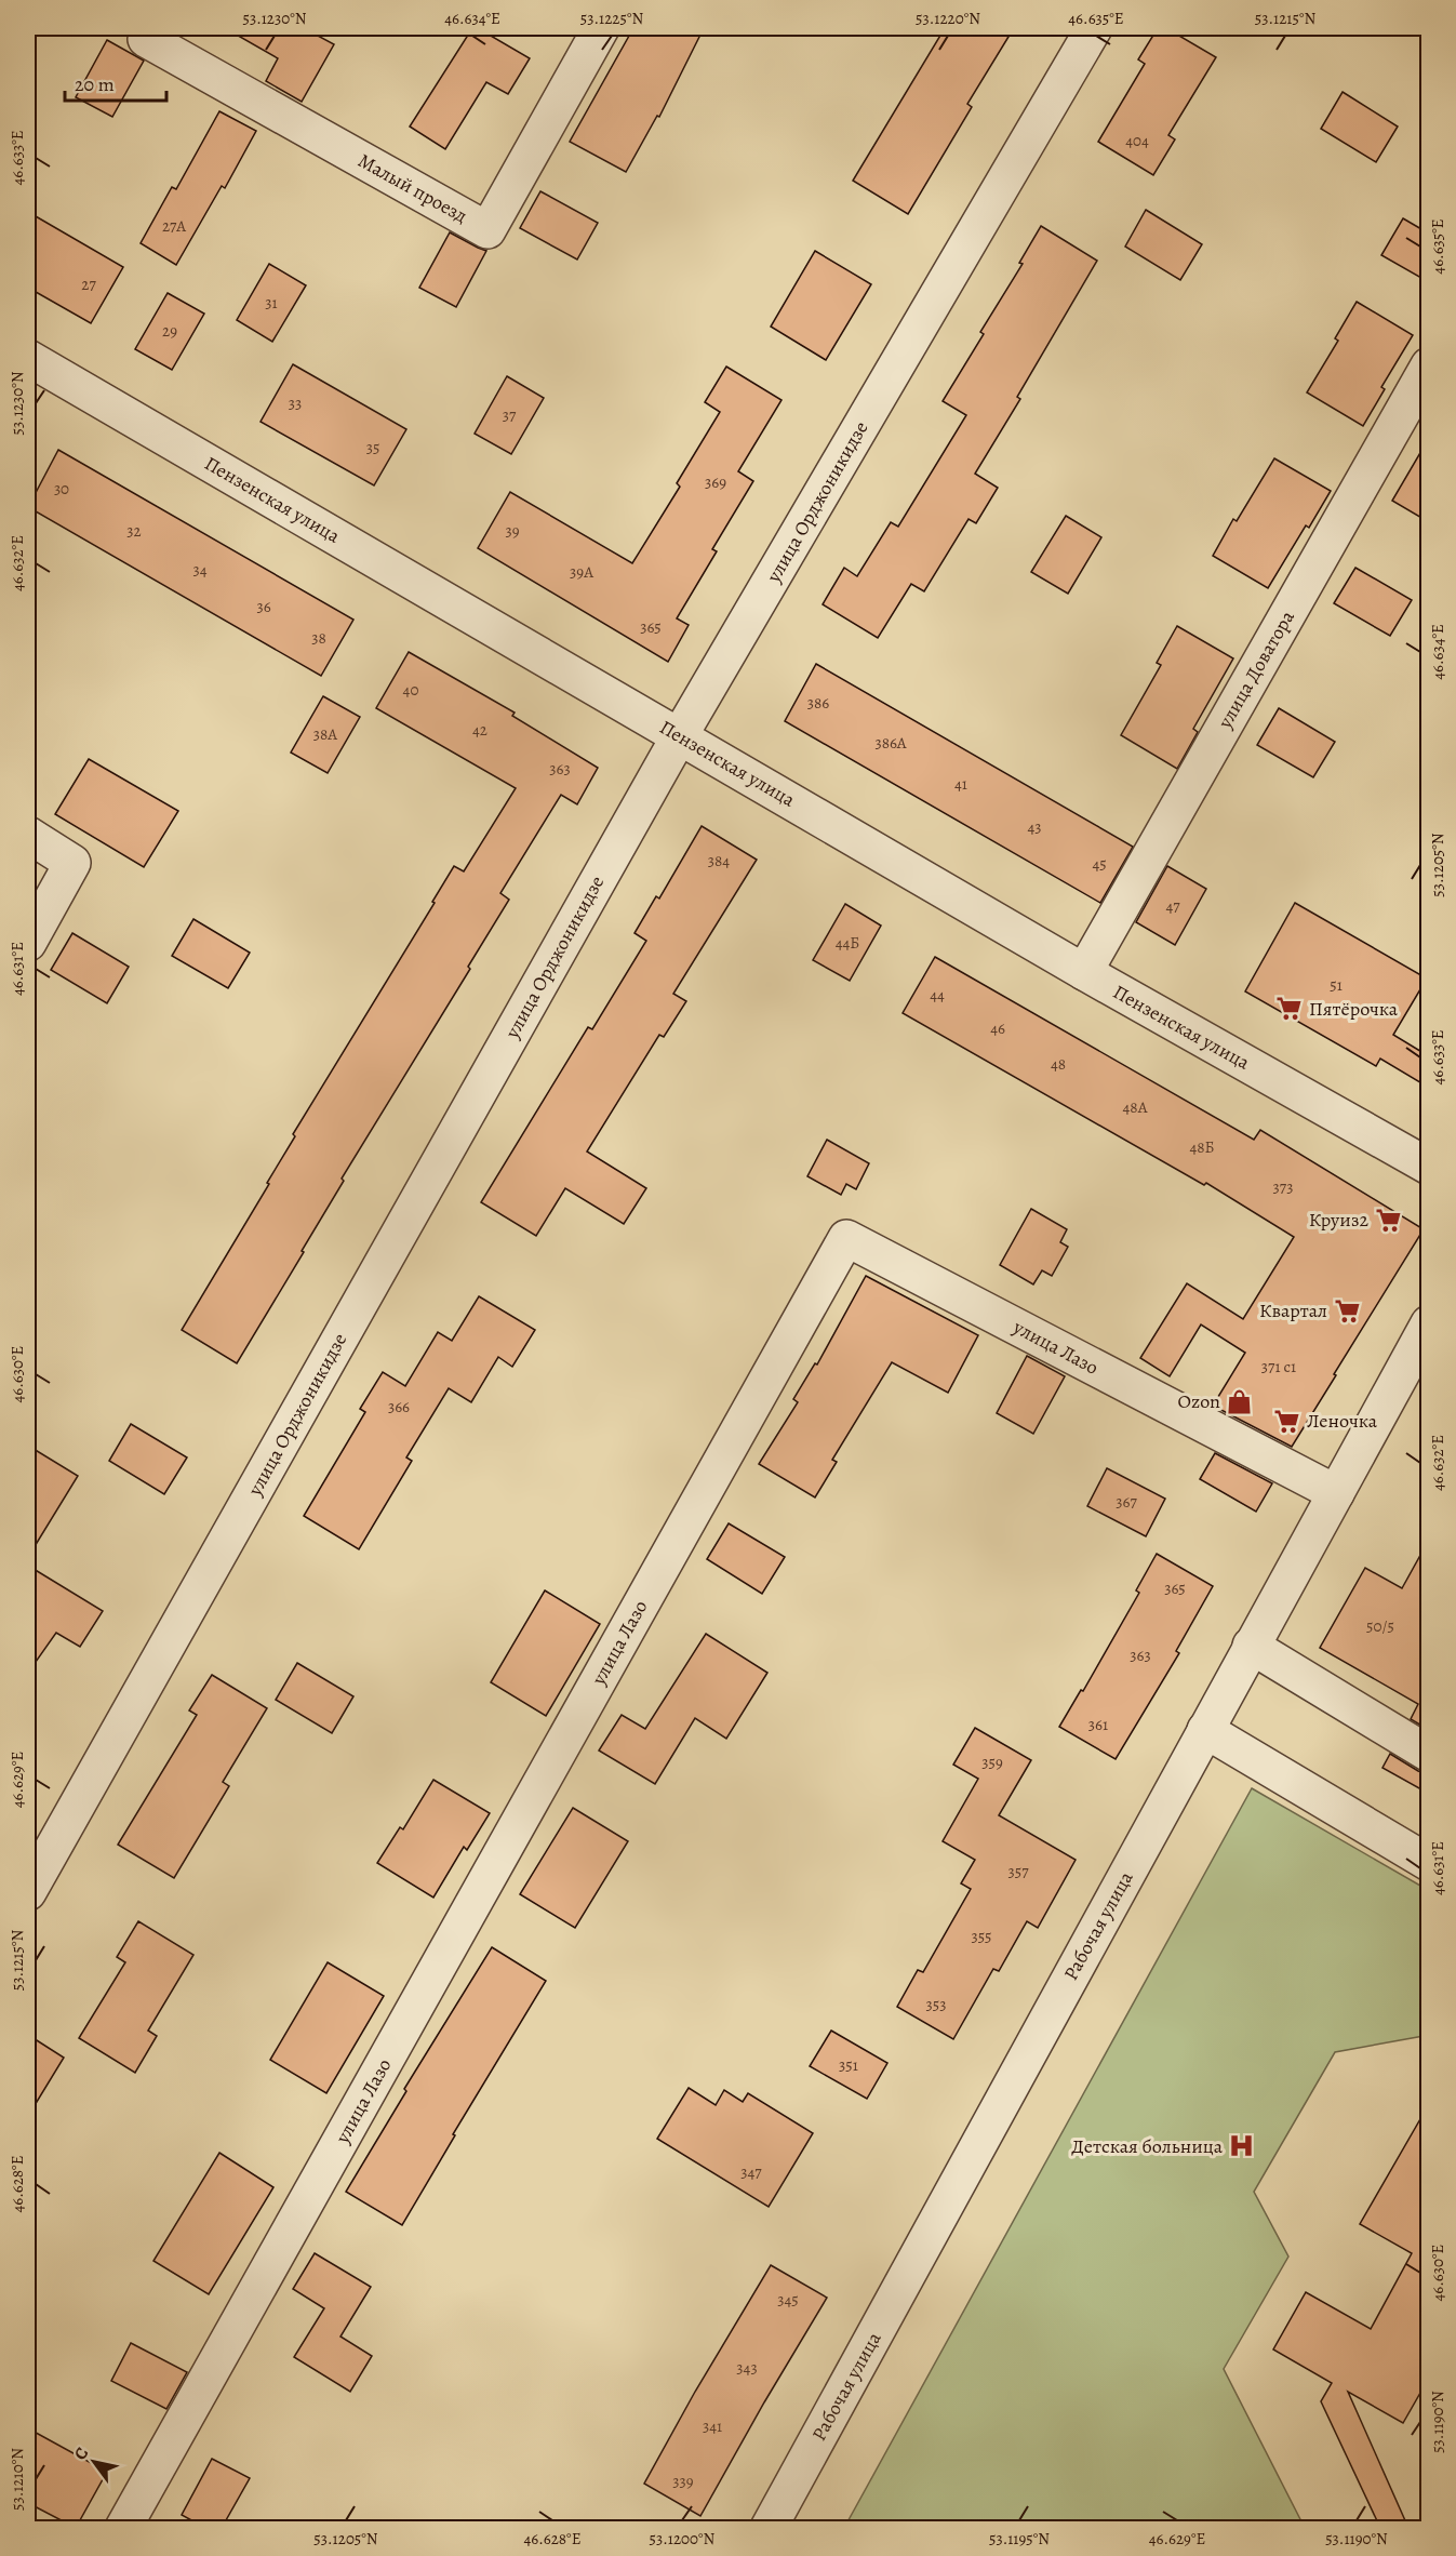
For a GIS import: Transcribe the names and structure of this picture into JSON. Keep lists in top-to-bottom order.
{
  "streets": {
    "street": [
      "Малый проезд",
      "Пензенская улица",
      "улица Орджоникидзе",
      "улица Доватора",
      "улица Лазо",
      "Рабочая улица"
    ]
  },
  "crossings": [
    ["Пензенская улица", "улица Орджоникидзе"],
    ["Пензенская улица", "улица Доватора"],
    ["улица Лазо", "Рабочая улица"]
  ],
  "places": {
    "supermarket": [
      "Пятёрочка",
      "Круиз2",
      "Квартал",
      "Леночка"
    ],
    "shop": ["Ozon"],
    "hospital": ["Детская больница"]
  },
  "house_numbers": [
    "404",
    "27А",
    "27",
    "31",
    "29",
    "33",
    "37",
    "35",
    "369",
    "30",
    "32",
    "39",
    "34",
    "39А",
    "36",
    "365",
    "38",
    "40",
    "386",
    "42",
    "38А",
    "386А",
    "363",
    "41",
    "43",
    "384",
    "45",
    "47",
    "44Б",
    "51",
    "44",
    "46",
    "48",
    "48А",
    "48Б",
    "373",
    "371 с1",
    "366",
    "367",
    "365",
    "50/5",
    "363",
    "361",
    "359",
    "357",
    "355",
    "353",
    "351",
    "347",
    "345",
    "343",
    "341",
    "339"
  ],
  "scale_bar": "20 m",
  "north": "top left",
  "coordinates": [
    "53.1230°N",
    "46.634°E",
    "53.1225°N",
    "53.1220°N",
    "46.635°E",
    "53.1215°N",
    "46.633°E",
    "46.632°E",
    "53.1205°N",
    "46.631°E",
    "46.630°E",
    "46.629°E",
    "46.628°E",
    "53.1190°N",
    "53.1210°N",
    "53.1200°N",
    "53.1195°N"
  ]
}
